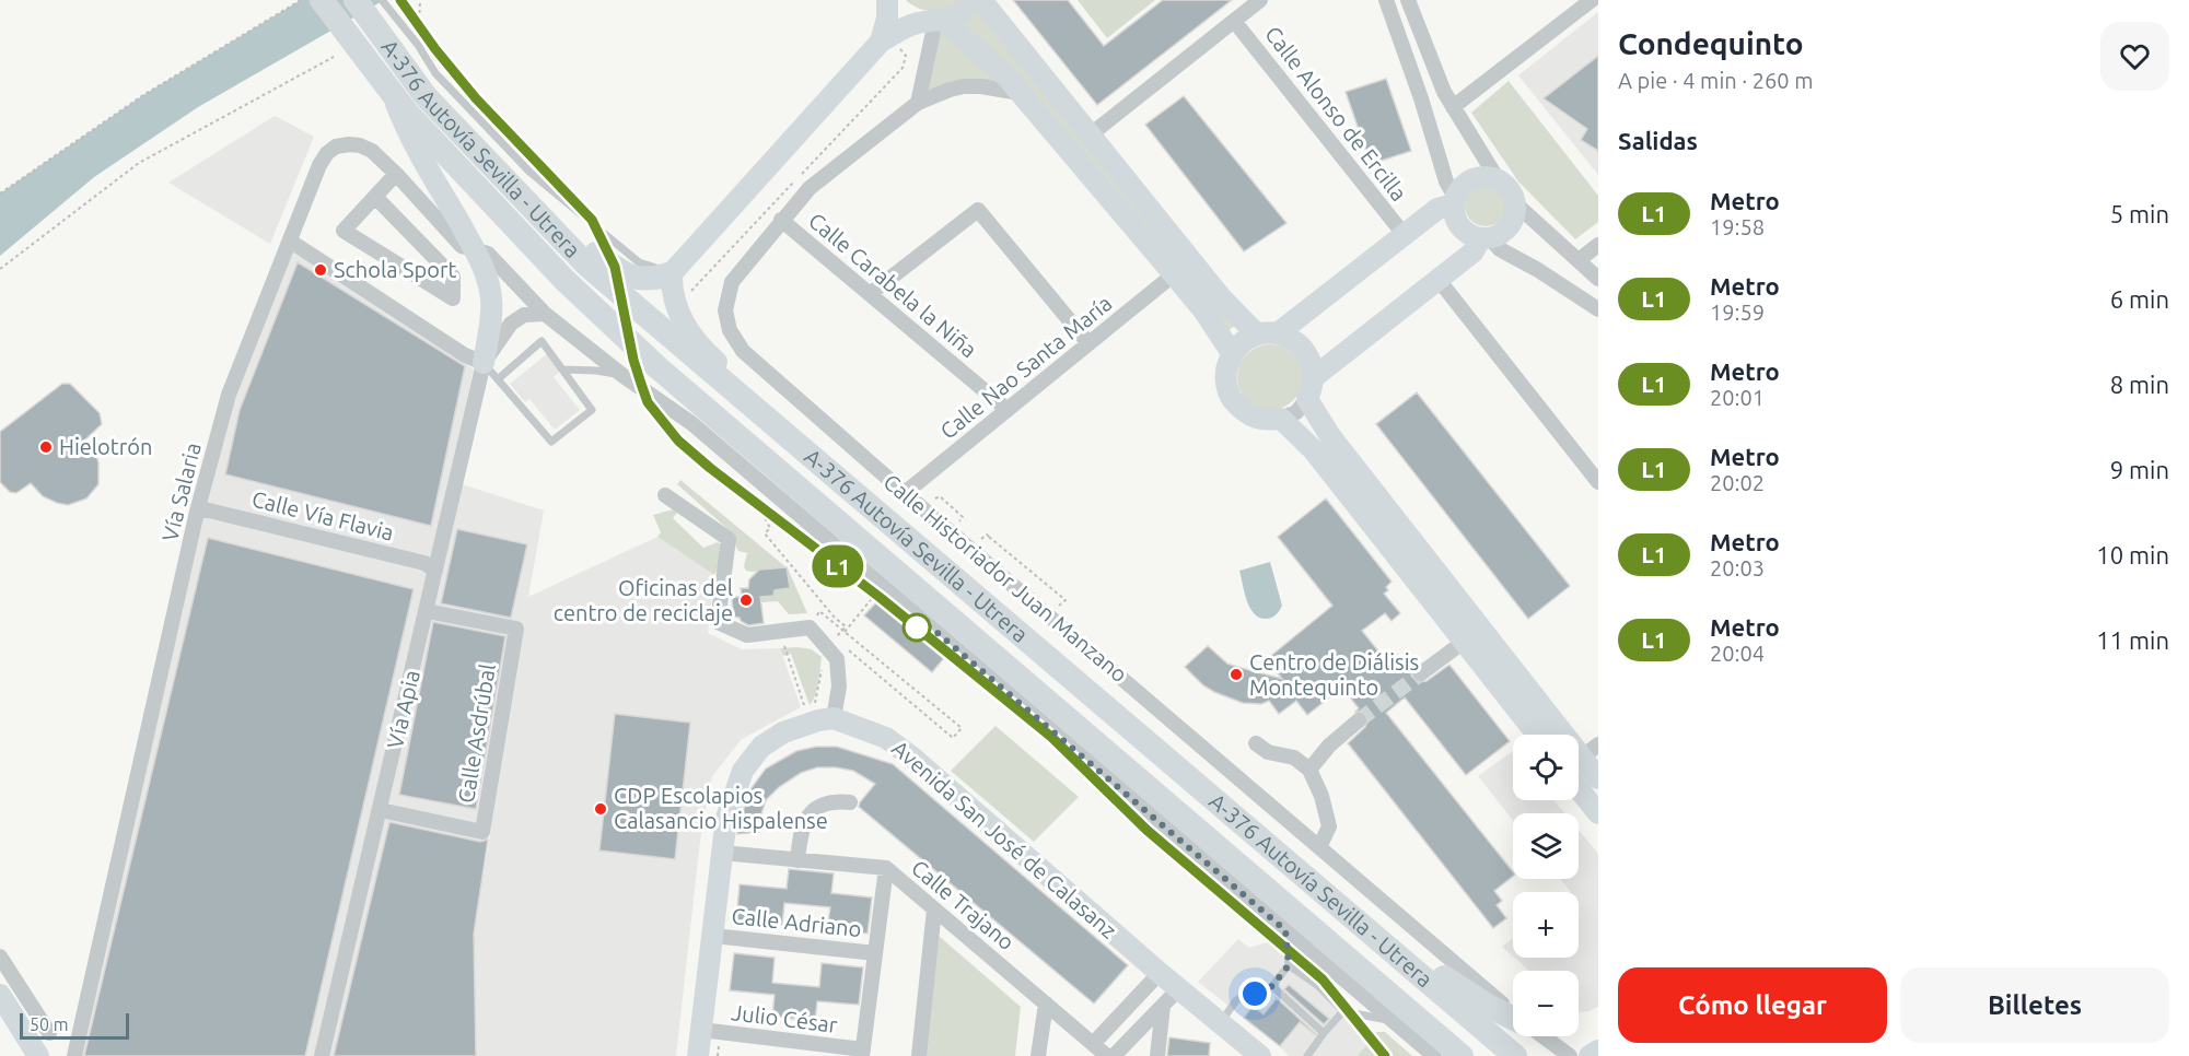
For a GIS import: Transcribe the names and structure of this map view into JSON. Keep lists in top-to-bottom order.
{
  "streets": {
    "main road": ["A-376 Autovía Sevilla - Utrera"],
    "street": [
      "Calle Alonso de Ercilla",
      "Calle Carabela la Niña",
      "Calle Nao Santa María",
      "Vía Salaria",
      "Calle Vía Flavia",
      "Calle Historiador Juan Manzano",
      "Vía Apia",
      "Calle Asdrúbal",
      "Avenida San José de Calasanz",
      "Calle Trajano",
      "Calle Adriano",
      "Julio César"
    ]
  },
  "crossings": [
    ["A-376 Autovía Sevilla - Utrera", "Vía Apia"],
    ["Calle Carabela la Niña", "Calle Nao Santa María"],
    ["Calle Carabela la Niña", "Calle Historiador Juan Manzano"],
    ["Calle Nao Santa María", "Calle Historiador Juan Manzano"],
    ["Vía Salaria", "Calle Vía Flavia"],
    ["Vía Salaria", "Vía Apia"],
    ["Calle Vía Flavia", "Vía Apia"],
    ["Vía Apia", "Calle Asdrúbal"]
  ],
  "places": [
    "Schola Sport",
    "Hielotrón",
    "Oficinas del centro de reciclaje",
    "Centro de Diálisis Montequinto",
    "CDP Escolapios Calasancio Hispalense"
  ],
  "lines": ["metro line L1"],
  "scale_bar": "50 m",
  "page": {
    "on_map": "L1",
    "heading": [
      ["Condequinto", "A pie · 4 min · 260 m"],
      "Salidas"
    ],
    "list": [
      {
        "mark": "L1",
        "name": "Metro",
        "note": "19:58",
        "value": "5 min"
      },
      {
        "mark": "L1",
        "name": "Metro",
        "note": "19:59",
        "value": "6 min"
      },
      {
        "mark": "L1",
        "name": "Metro",
        "note": "20:01",
        "value": "8 min"
      },
      {
        "mark": "L1",
        "name": "Metro",
        "note": "20:02",
        "value": "9 min"
      },
      {
        "mark": "L1",
        "name": "Metro",
        "note": "20:03",
        "value": "10 min"
      },
      {
        "mark": "L1",
        "name": "Metro",
        "note": "20:04",
        "value": "11 min"
      }
    ],
    "map_buttons": ["+", "−"],
    "buttons": ["Cómo llegar", "Billetes"],
    "scale": "50 m"
  }
}
